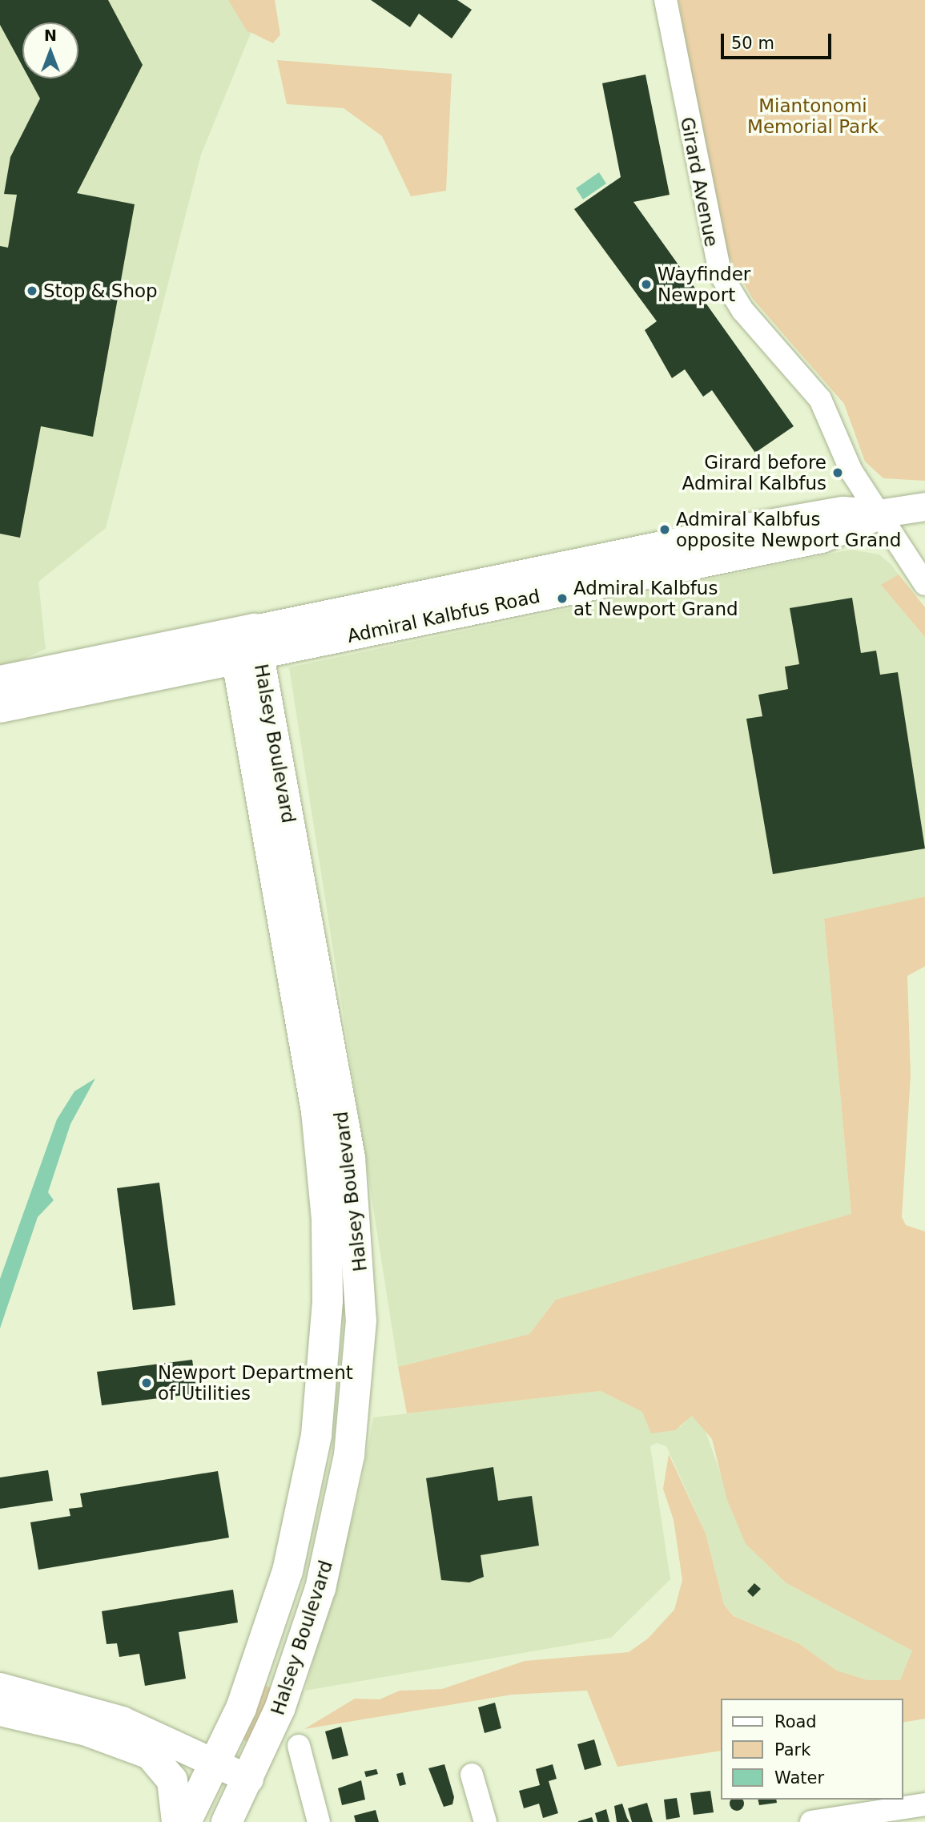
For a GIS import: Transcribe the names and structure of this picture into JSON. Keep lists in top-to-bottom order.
{
  "streets": {
    "highway": ["Admiral Kalbfus Road", "Halsey Boulevard"],
    "street": ["Girard Avenue"]
  },
  "crossings": [
    ["Girard Avenue", "Admiral Kalbfus Road"],
    ["Admiral Kalbfus Road", "Halsey Boulevard"]
  ],
  "parks": ["Miantonomi Memorial Park"],
  "places": [
    "Wayfinder Newport",
    "Stop & Shop",
    "Girard before Admiral Kalbfus",
    "Admiral Kalbfus opposite Newport Grand",
    "Admiral Kalbfus at Newport Grand",
    "Newport Department of Utilities"
  ],
  "legend": ["Road", "Park", "Water"],
  "scale_bar": "50 m",
  "north": "top"
}
